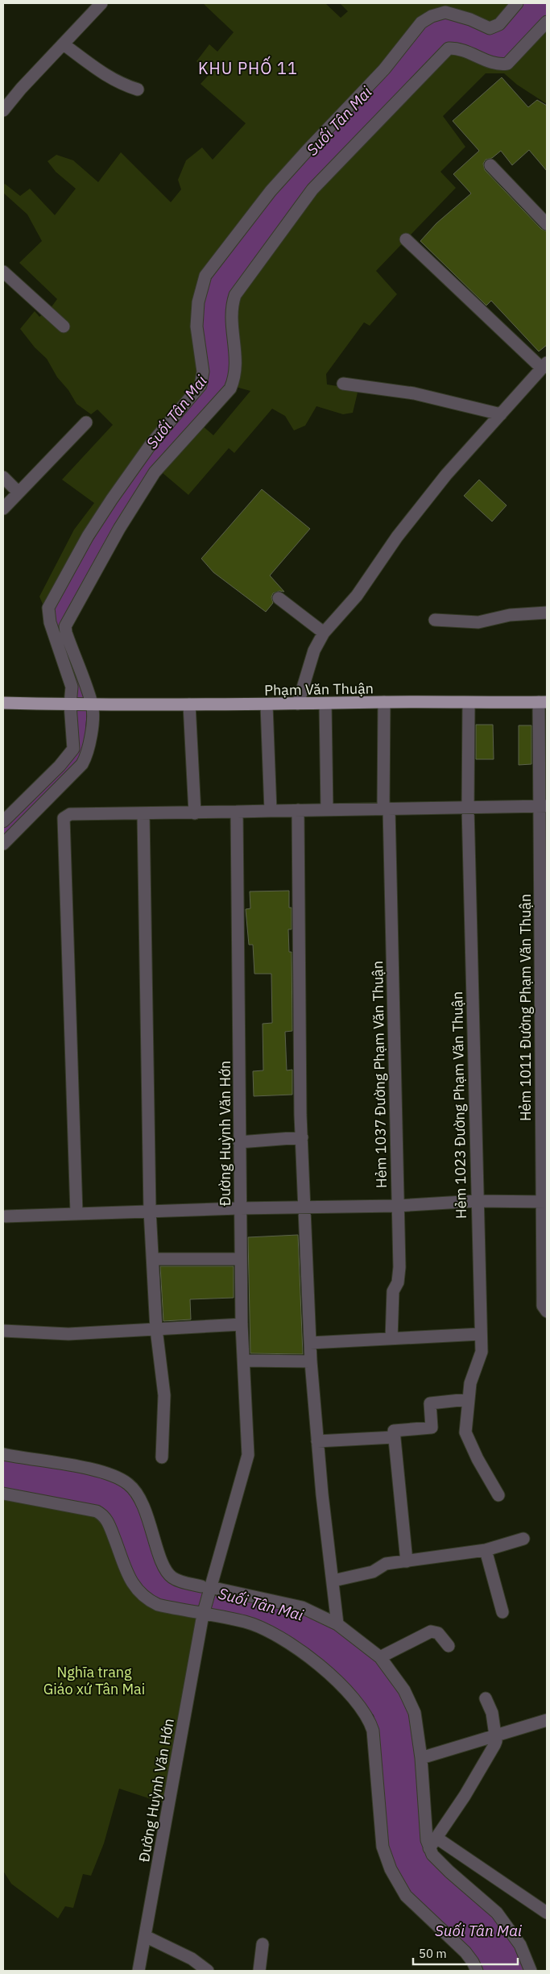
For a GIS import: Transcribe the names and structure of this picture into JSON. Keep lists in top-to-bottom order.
{
  "streets": {
    "main road": ["Phạm Văn Thuận"],
    "street": [
      "Hẻm 1011 Đường Phạm Văn Thuận",
      "Hẻm 1037 Đường Phạm Văn Thuận",
      "Hẻm 1023 Đường Phạm Văn Thuận",
      "Đường Huỳnh Văn Hớn"
    ]
  },
  "crossings": [
    ["Phạm Văn Thuận", "Hẻm 1011 Đường Phạm Văn Thuận"],
    ["Phạm Văn Thuận", "Hẻm 1037 Đường Phạm Văn Thuận"],
    ["Phạm Văn Thuận", "Hẻm 1023 Đường Phạm Văn Thuận"]
  ],
  "districts": ["KHU PHỐ 11"],
  "water": ["Suối Tân Mai"],
  "parks": ["Nghĩa trang Giáo xứ Tân Mai"],
  "scale_bar": "50 m"
}
